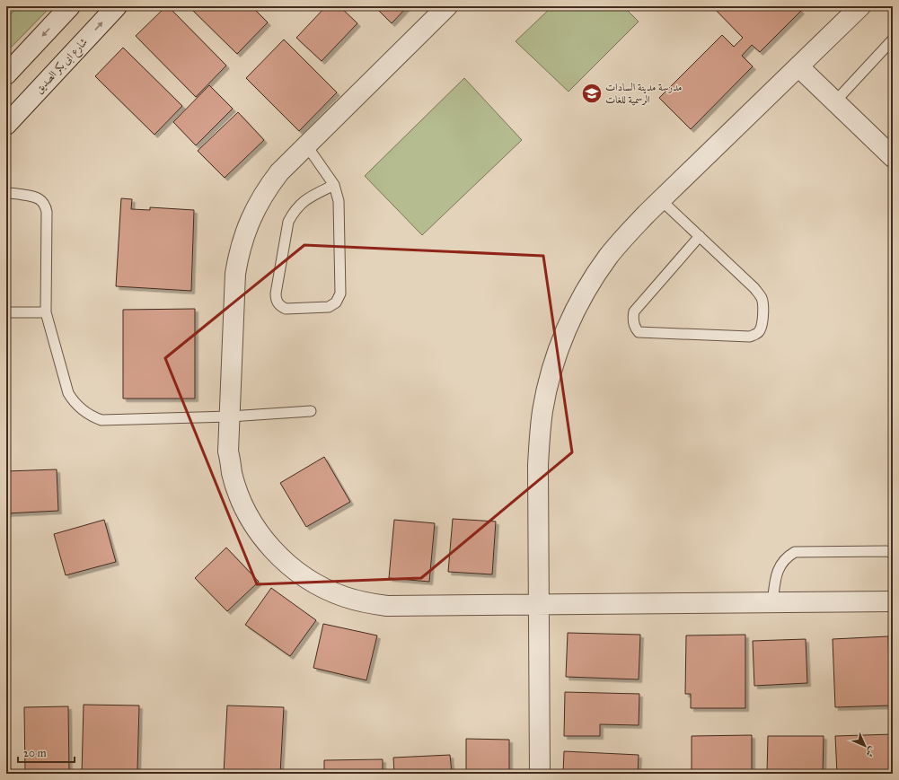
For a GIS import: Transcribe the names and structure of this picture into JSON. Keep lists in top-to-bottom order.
{
  "streets": {
    "street": ["شارع ابى بكر الصديق"]
  },
  "places": {
    "school or university": ["مدرسة مدينة السادات الرسمية للغات"]
  },
  "scale_bar": "20 m",
  "north": "bottom right"
}
